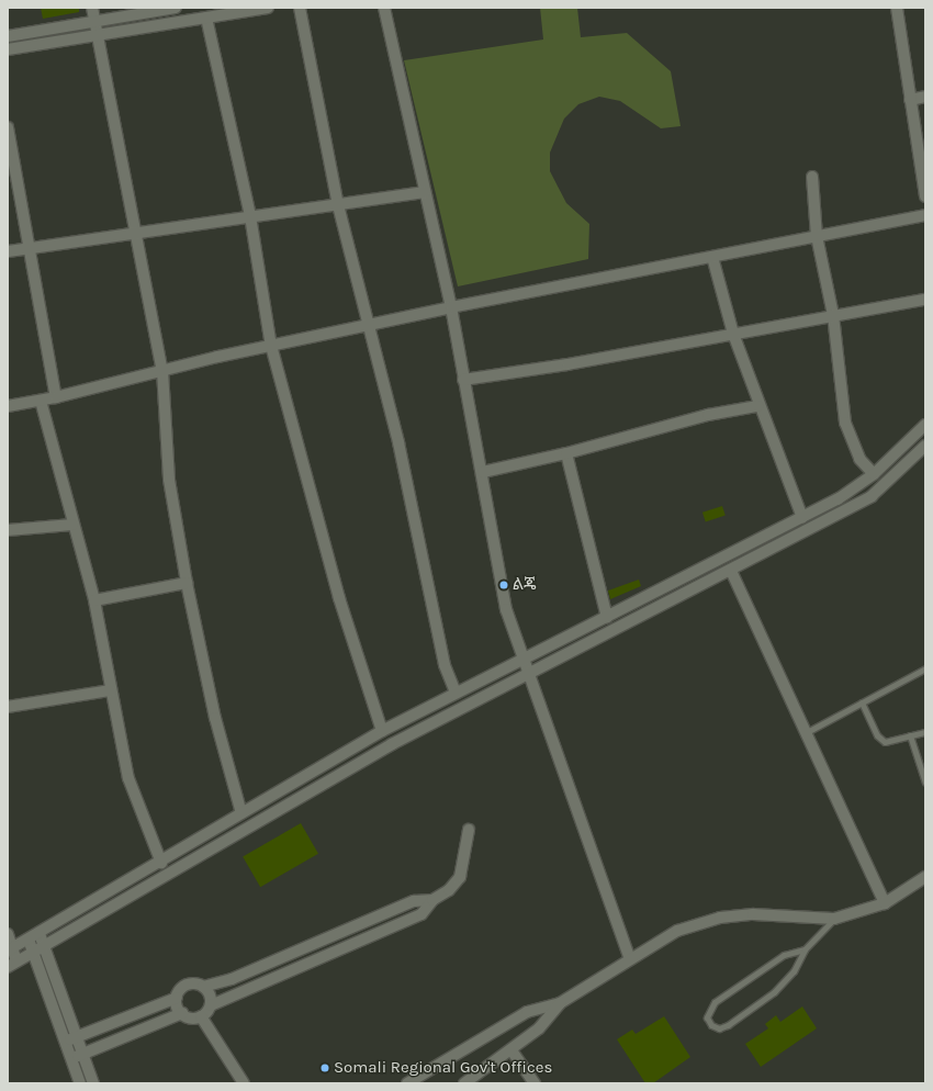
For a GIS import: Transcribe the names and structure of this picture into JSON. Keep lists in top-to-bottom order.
{
  "places": ["ልጄ", "Somali Regional Gov't Offices"]
}
